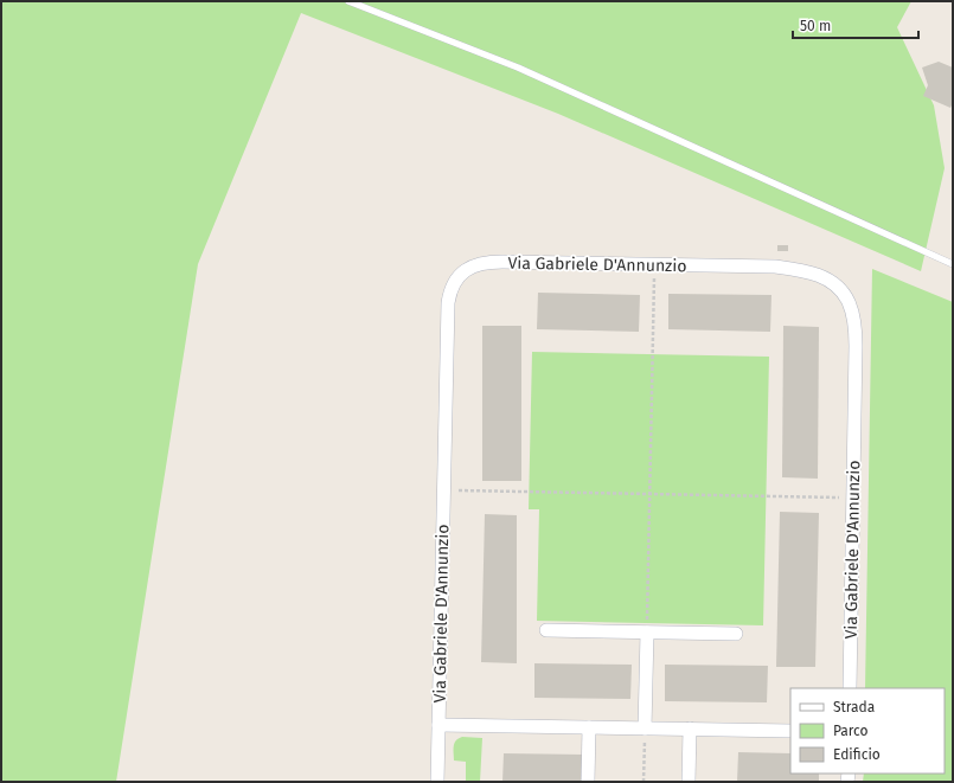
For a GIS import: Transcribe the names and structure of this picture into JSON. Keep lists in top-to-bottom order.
{
  "streets": {
    "street": ["Via Gabriele D'Annunzio"]
  },
  "legend": ["Strada", "Parco", "Edificio"],
  "scale_bar": "50 m"
}
